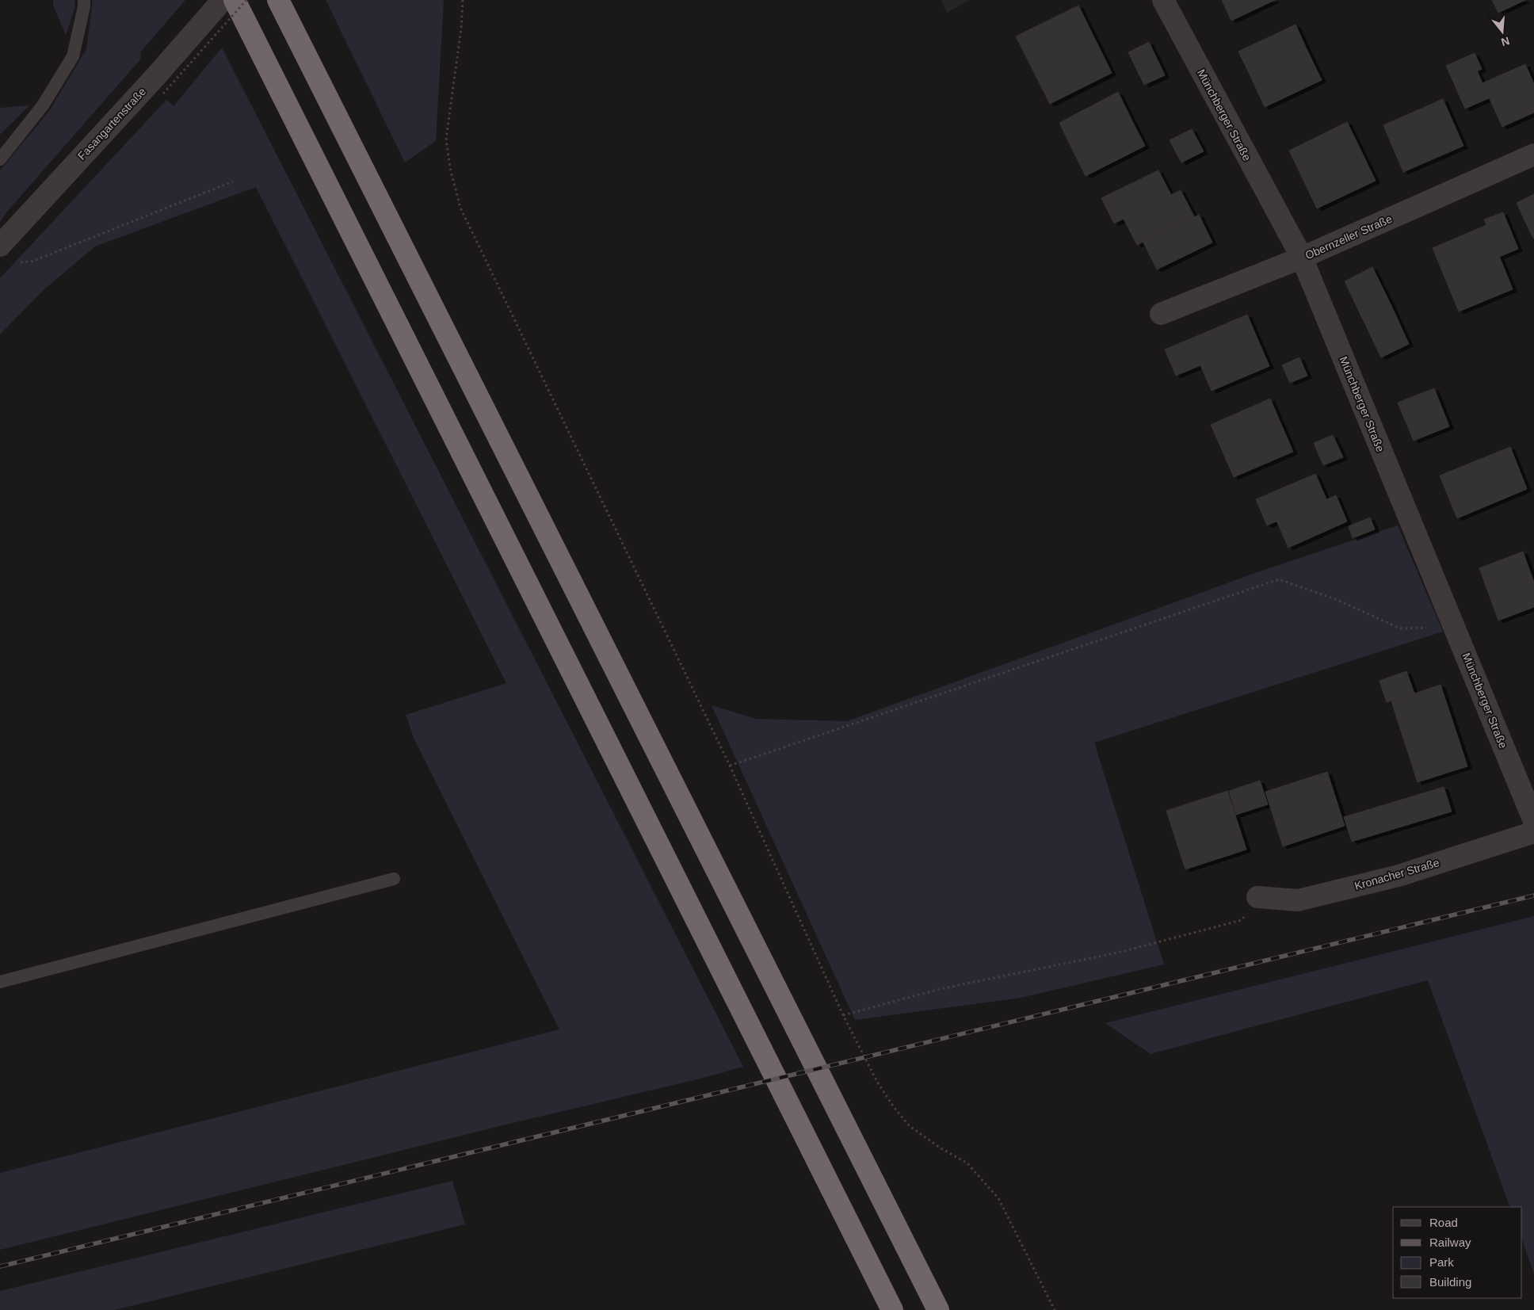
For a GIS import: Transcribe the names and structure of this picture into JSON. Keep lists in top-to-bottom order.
{
  "streets": {
    "street": [
      "Münchberger Straße",
      "Fasangartenstraße",
      "Obernzeller Straße",
      "Kronacher Straße"
    ]
  },
  "crossings": [
    ["Münchberger Straße", "Obernzeller Straße"]
  ],
  "legend": [
    "Road",
    "Railway",
    "Park",
    "Building"
  ],
  "north": "bottom"
}
